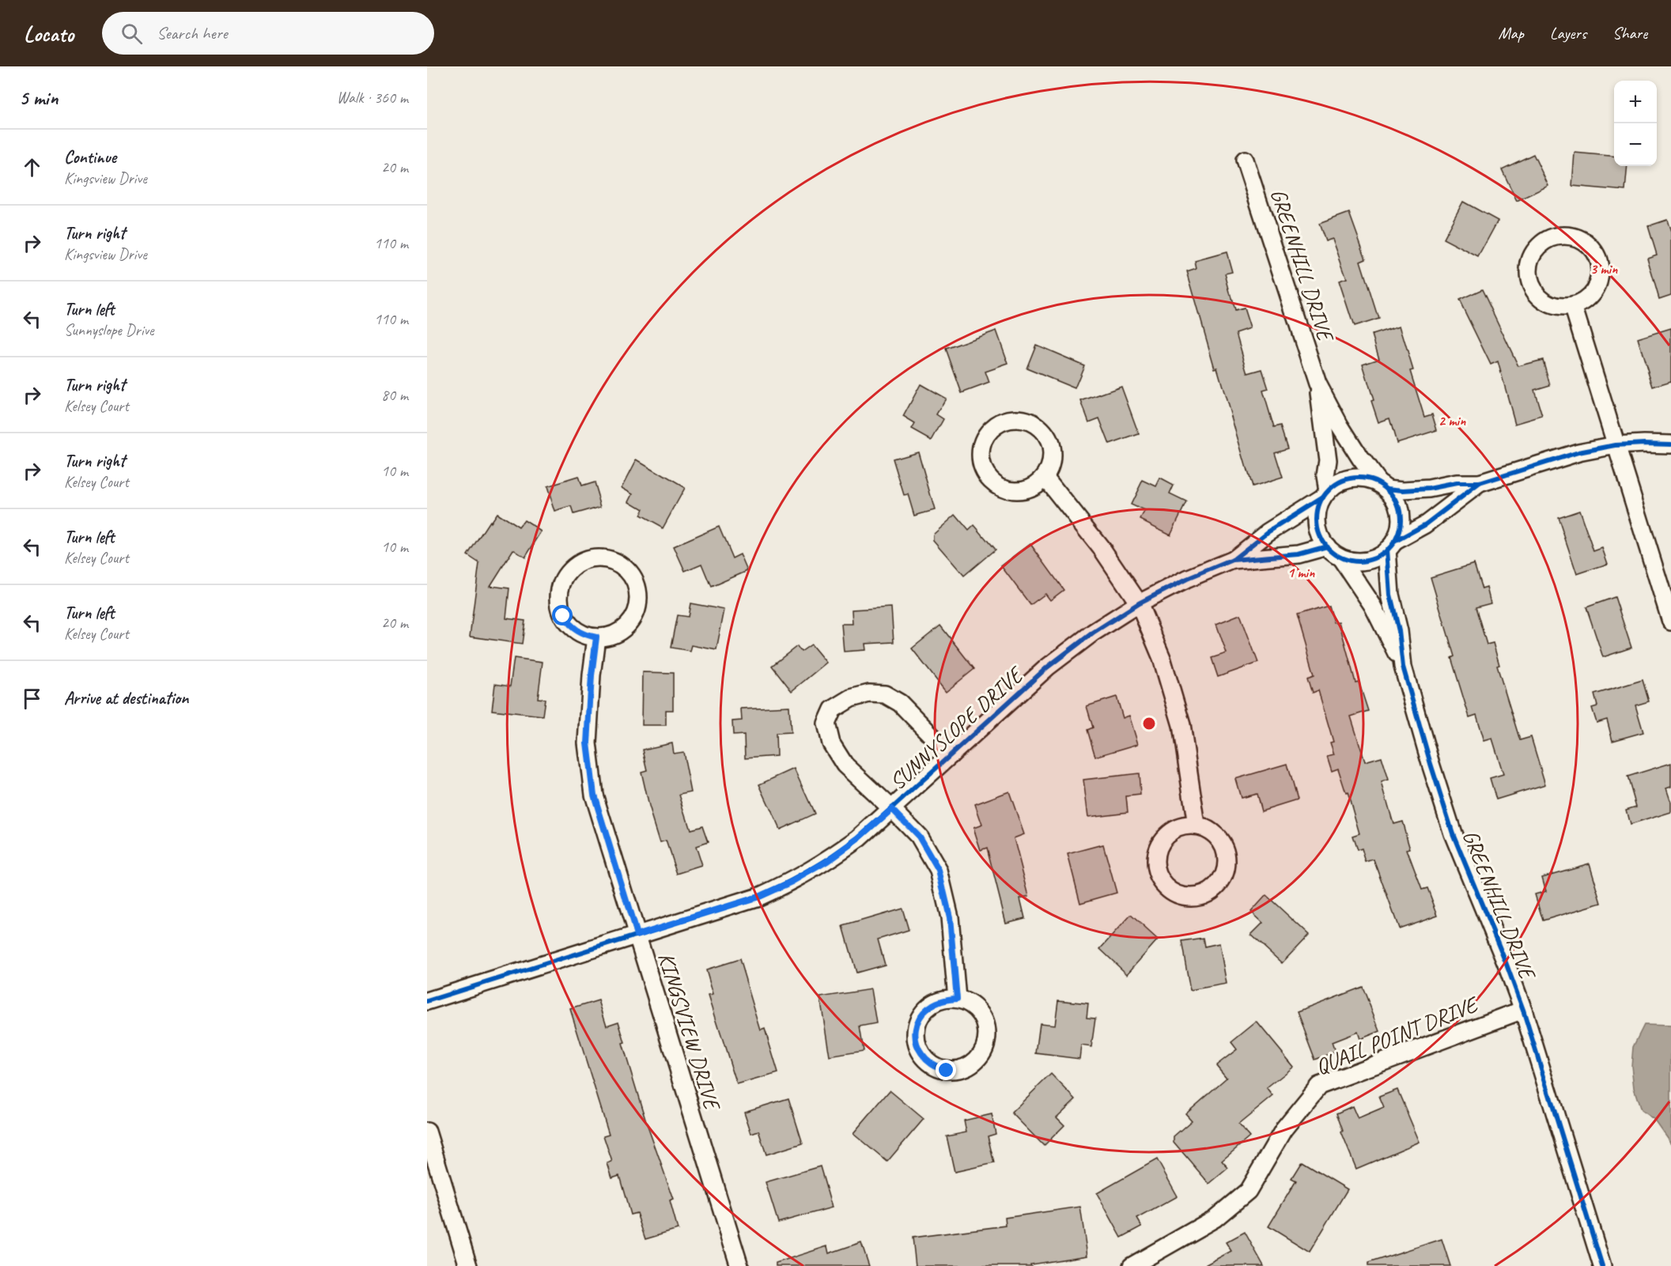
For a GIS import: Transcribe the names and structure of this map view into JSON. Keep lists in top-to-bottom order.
{
  "streets": {
    "street": [
      "GREENHILL DRIVE",
      "SUNNYSLOPE DRIVE",
      "KINGSVIEW DRIVE",
      "QUAIL POINT DRIVE"
    ]
  },
  "crossings": [
    ["GREENHILL DRIVE", "SUNNYSLOPE DRIVE"],
    ["GREENHILL DRIVE", "QUAIL POINT DRIVE"],
    ["SUNNYSLOPE DRIVE", "KINGSVIEW DRIVE"]
  ],
  "page": {
    "header": "Locato",
    "search": "Search here",
    "nav": ["Map", "Layers", "Share"],
    "heading": ["5 min", "Walk · 360 m"],
    "map_buttons": ["+", "−"],
    "list": [
      ["Continue", "Kingsview Drive", "20 m"],
      ["Turn right", "Kingsview Drive", "110 m"],
      ["Turn left", "Sunnyslope Drive", "110 m"],
      ["Turn right", "Kelsey Court", "80 m"],
      ["Turn right", "Kelsey Court", "10 m"],
      ["Turn left", "Kelsey Court", "10 m"],
      ["Turn left", "Kelsey Court", "20 m"],
      "Arrive at destination"
    ]
  },
  "rings": ["3 min", "2 min", "1 min"]
}
